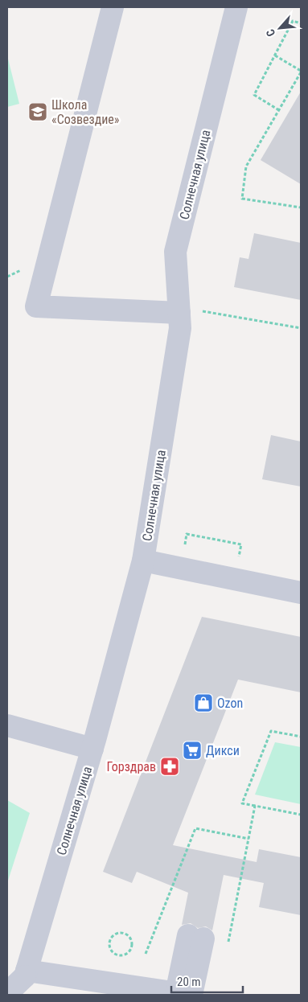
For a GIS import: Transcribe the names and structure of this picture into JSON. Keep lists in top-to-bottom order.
{
  "streets": {
    "street": ["Солнечная улица"]
  },
  "places": {
    "school or university": ["Школа «Созвездие»"],
    "shop": ["Ozon"],
    "supermarket": ["Дикси"],
    "pharmacy": ["Горздрав"]
  },
  "scale_bar": "20 m",
  "north": "bottom left"
}
